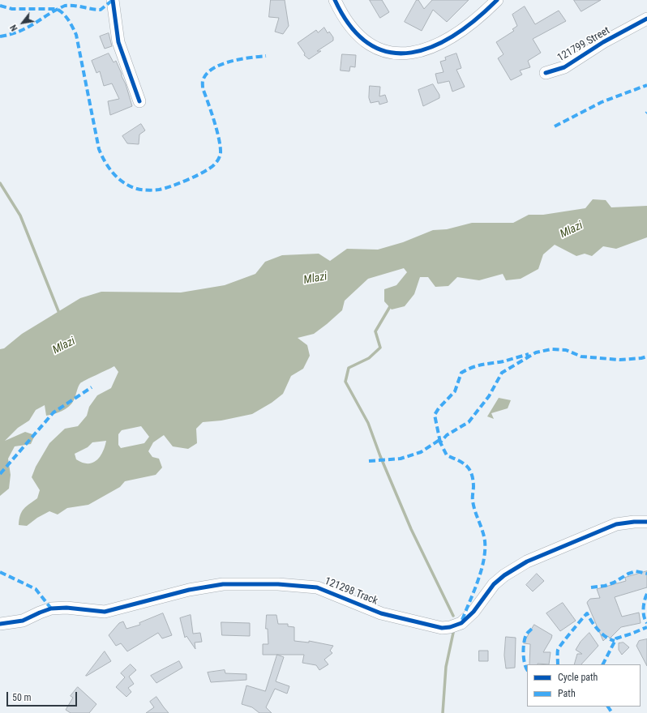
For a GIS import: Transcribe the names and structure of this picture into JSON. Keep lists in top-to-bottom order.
{
  "streets": {
    "street": ["121799 Street", "121298 Track"]
  },
  "water": ["Mlazi"],
  "legend": ["Cycle path", "Path"],
  "scale_bar": "50 m",
  "north": "bottom left"
}
